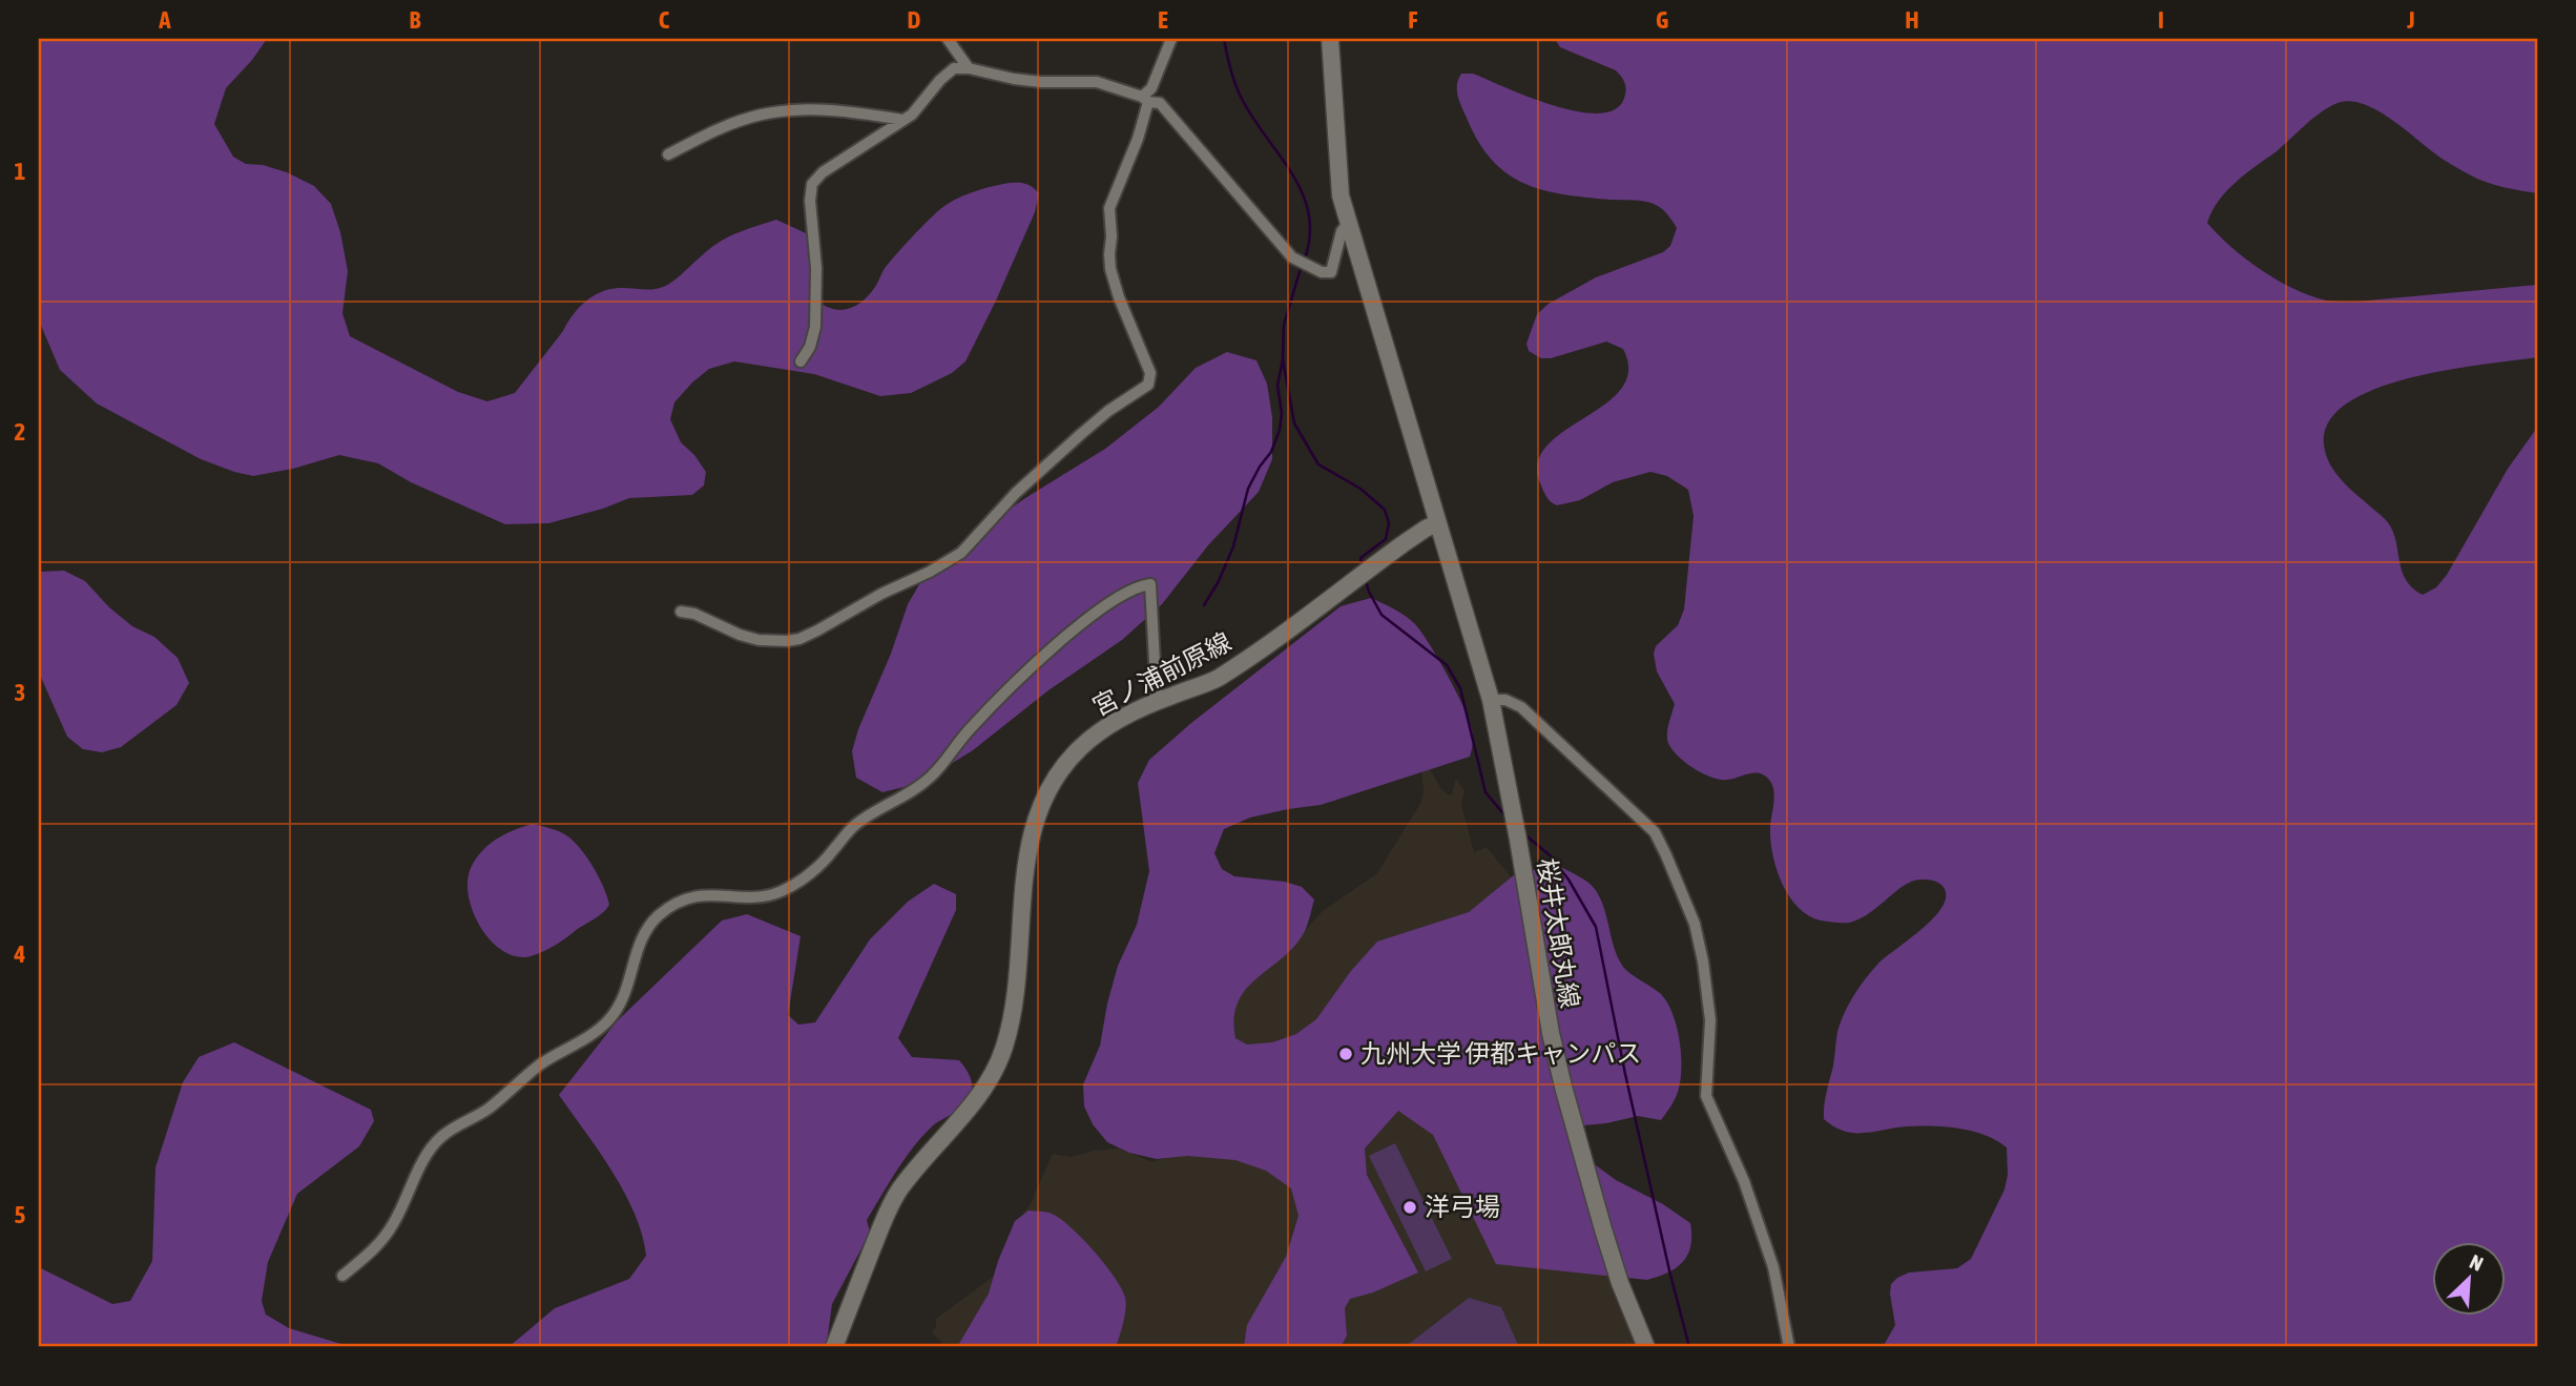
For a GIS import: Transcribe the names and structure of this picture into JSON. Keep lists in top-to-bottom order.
{
  "streets": {
    "main road": ["宮ノ浦前原線", "桜井太郎丸線"]
  },
  "crossings": [
    ["宮ノ浦前原線", "桜井太郎丸線"]
  ],
  "places": ["九州大学 伊都キャンパス", "洋弓場"],
  "north": "top right",
  "grid": {
    "columns": [
      "A",
      "B",
      "C",
      "D",
      "E",
      "F",
      "G",
      "H",
      "I",
      "J"
    ],
    "rows": [
      "1",
      "2",
      "3",
      "4",
      "5"
    ]
  }
}
